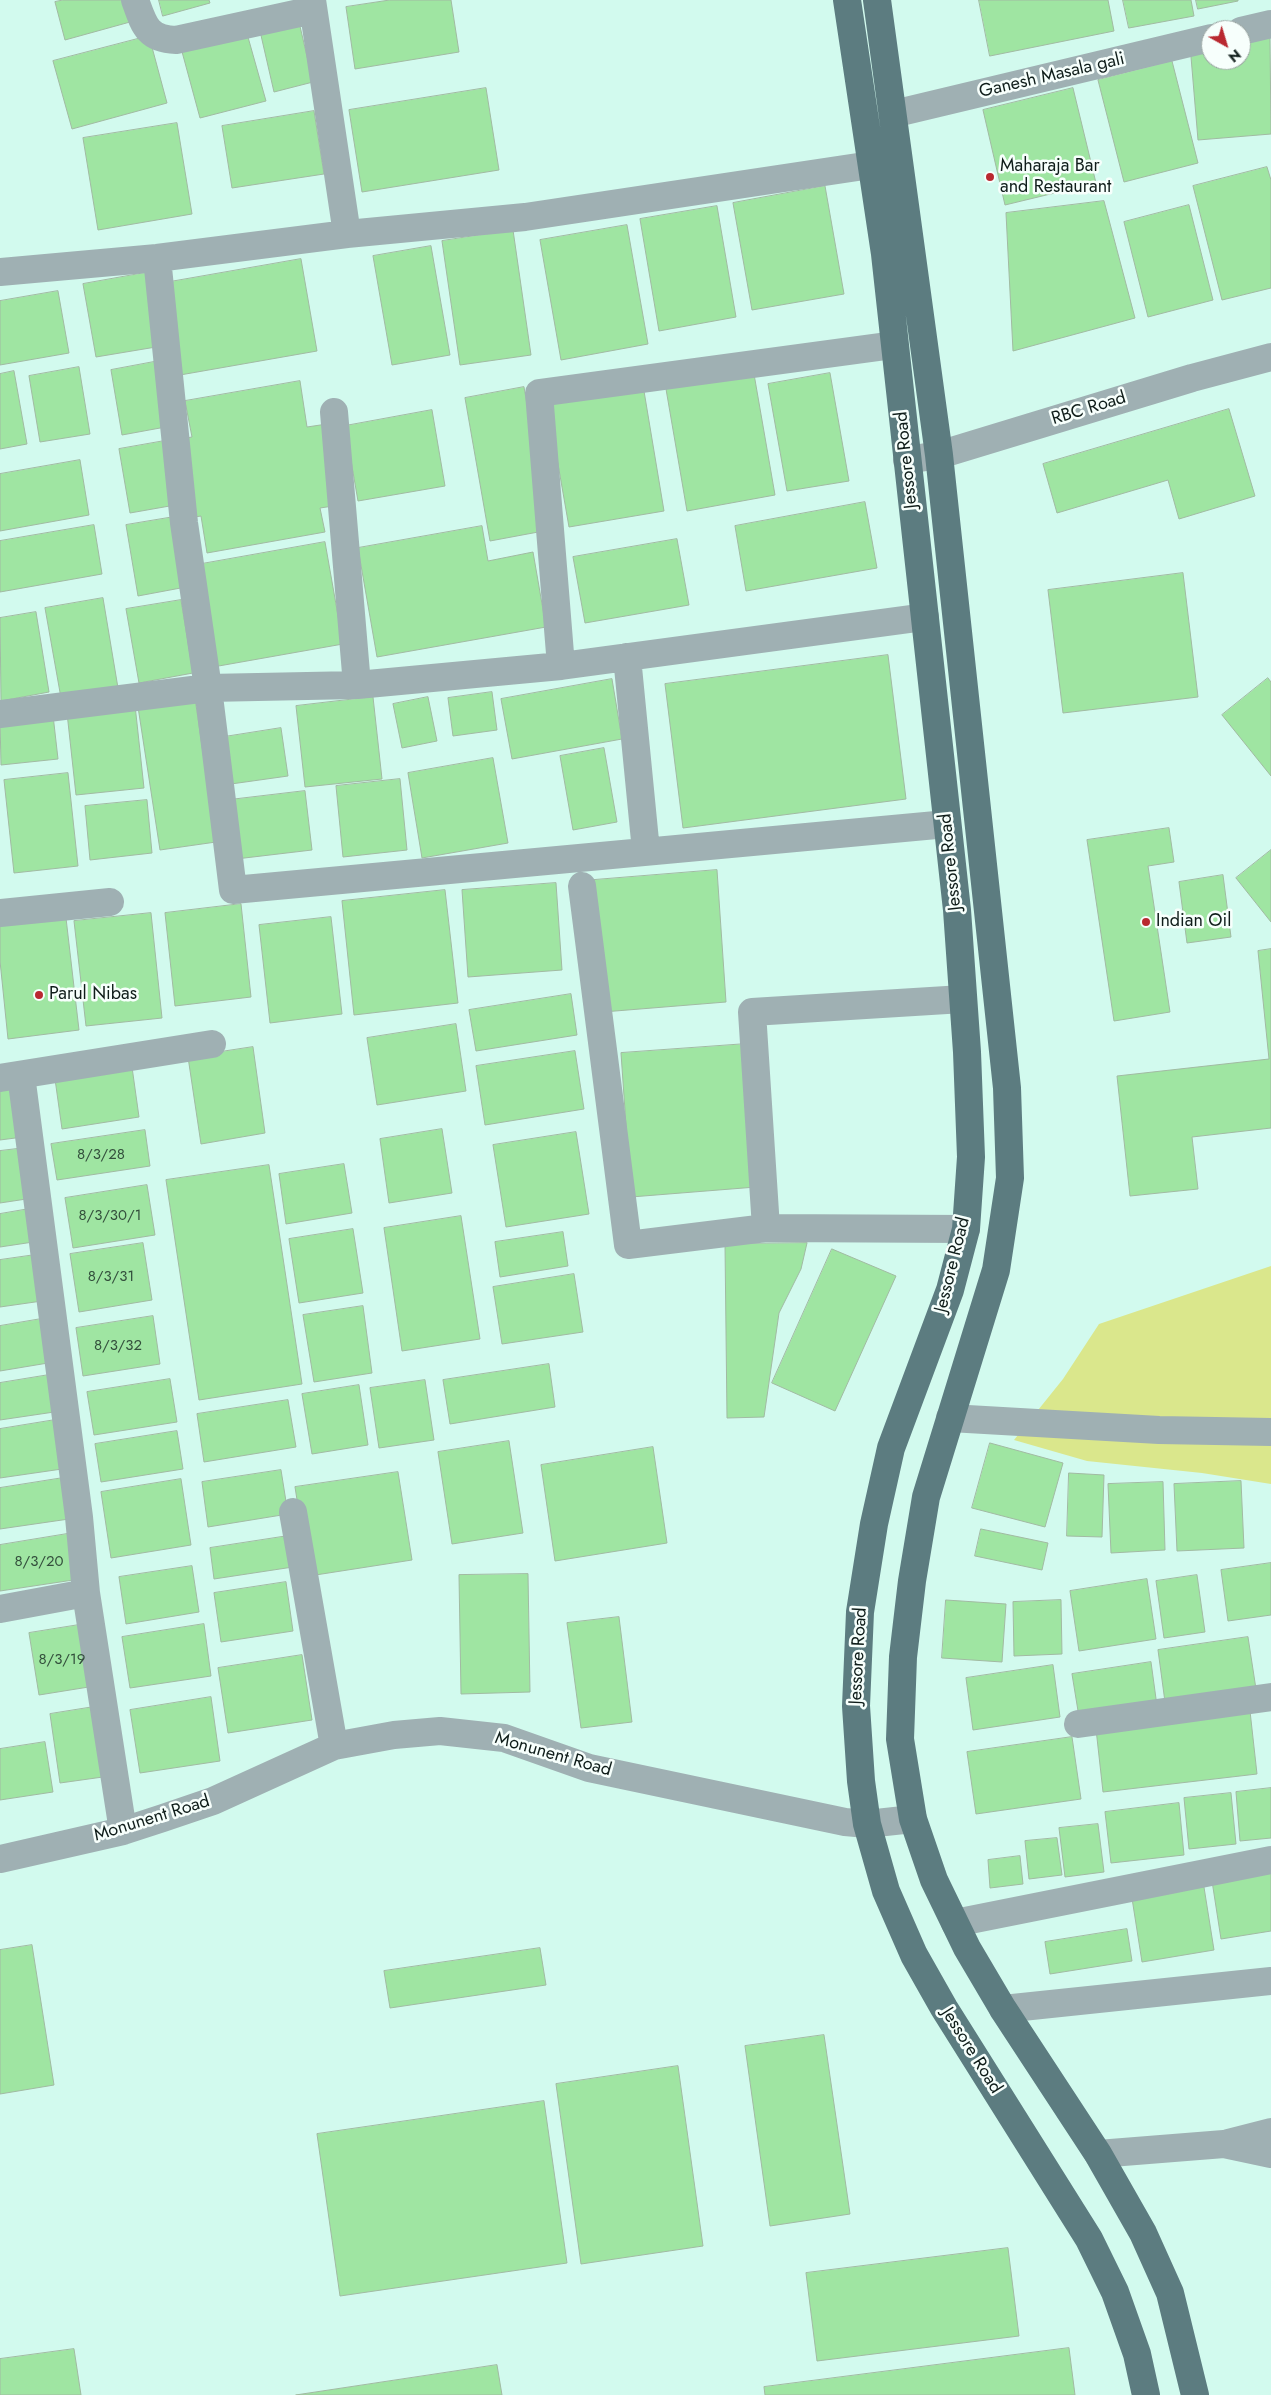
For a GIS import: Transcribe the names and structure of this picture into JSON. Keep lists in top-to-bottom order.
{
  "streets": {
    "main road": ["Jessore Road"],
    "street": ["Ganesh Masala gali", "RBC Road", "Monunent Road"]
  },
  "crossings": [
    ["Ganesh Masala gali", "Jessore Road"],
    ["RBC Road", "Jessore Road"],
    ["Jessore Road", "Monunent Road"]
  ],
  "places": ["Maharaja Bar and Restaurant", "Indian Oil", "Parul Nibas"],
  "house_numbers": [
    "8/3/28",
    "8/3/30/1",
    "8/3/31",
    "8/3/32",
    "8/3/20",
    "8/3/19"
  ],
  "north": "bottom right"
}
